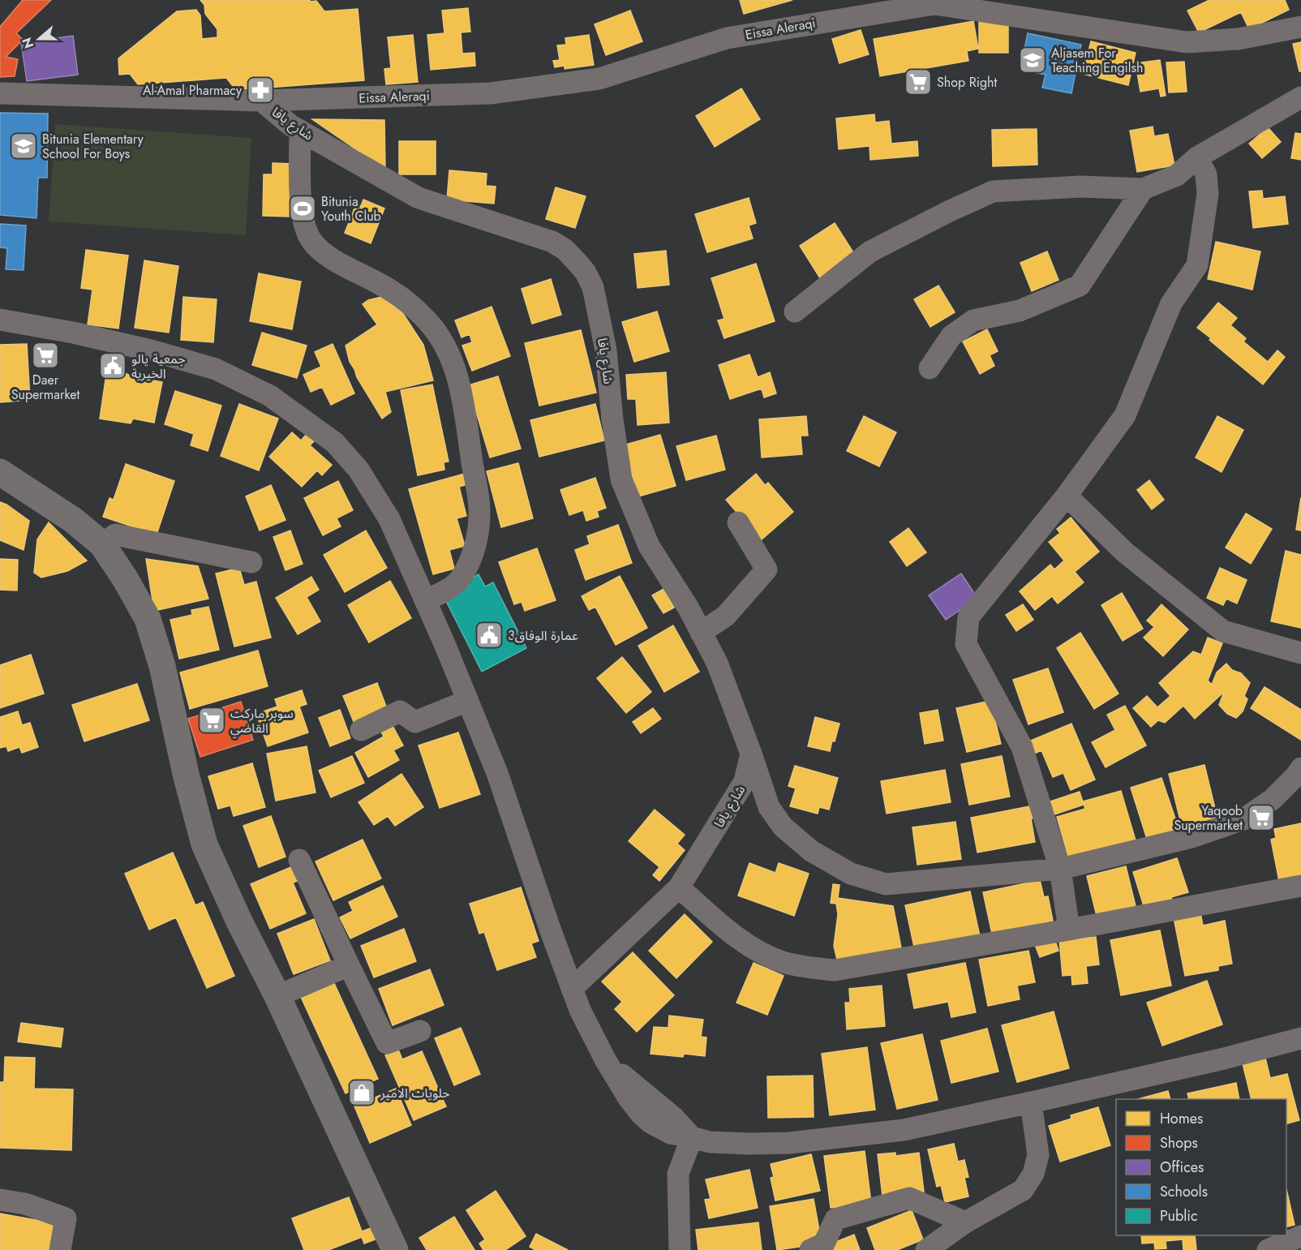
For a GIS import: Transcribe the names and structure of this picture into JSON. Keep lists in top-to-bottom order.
{
  "streets": {
    "street": ["Eissa Aleraqi", "شارع يافا"]
  },
  "crossings": [
    ["Eissa Aleraqi", "شارع يافا"]
  ],
  "places": {
    "school or university": ["Aljasem For Teaching Engilsh", "Bitunia Elementary School For Boys"],
    "supermarket": [
      "Shop Right",
      "Daer Supermarket",
      "سوبر ماركت القاضي",
      "Yaqoob Supermarket"
    ],
    "pharmacy": ["Al-Amal Pharmacy"],
    "sports": ["Bitunia Youth Club"],
    "public building": ["جمعية يالو الخيرية", "عمارة الوفاق3"],
    "shop": ["حلويات الامير"]
  },
  "legend": [
    "Homes",
    "Shops",
    "Offices",
    "Schools",
    "Public"
  ],
  "north": "left"
}
